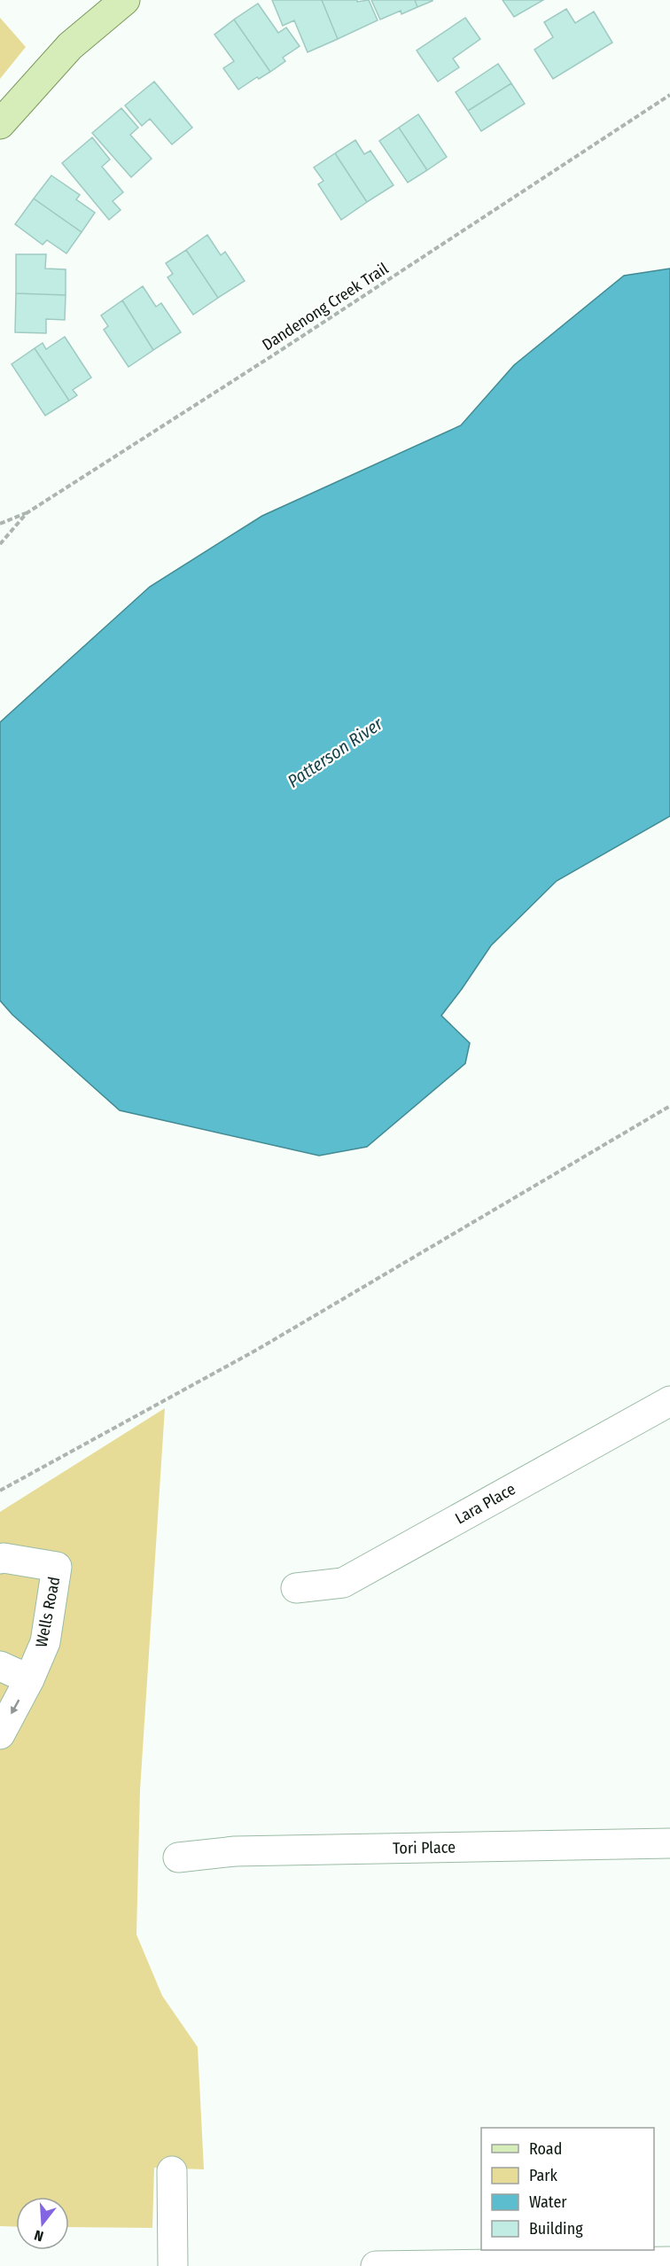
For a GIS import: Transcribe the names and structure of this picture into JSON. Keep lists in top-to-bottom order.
{
  "streets": {
    "street": ["Lara Place", "Wells Road", "Tori Place"],
    "path": ["Dandenong Creek Trail"]
  },
  "water": ["Patterson River"],
  "legend": [
    "Road",
    "Park",
    "Water",
    "Building"
  ],
  "north": "bottom"
}
